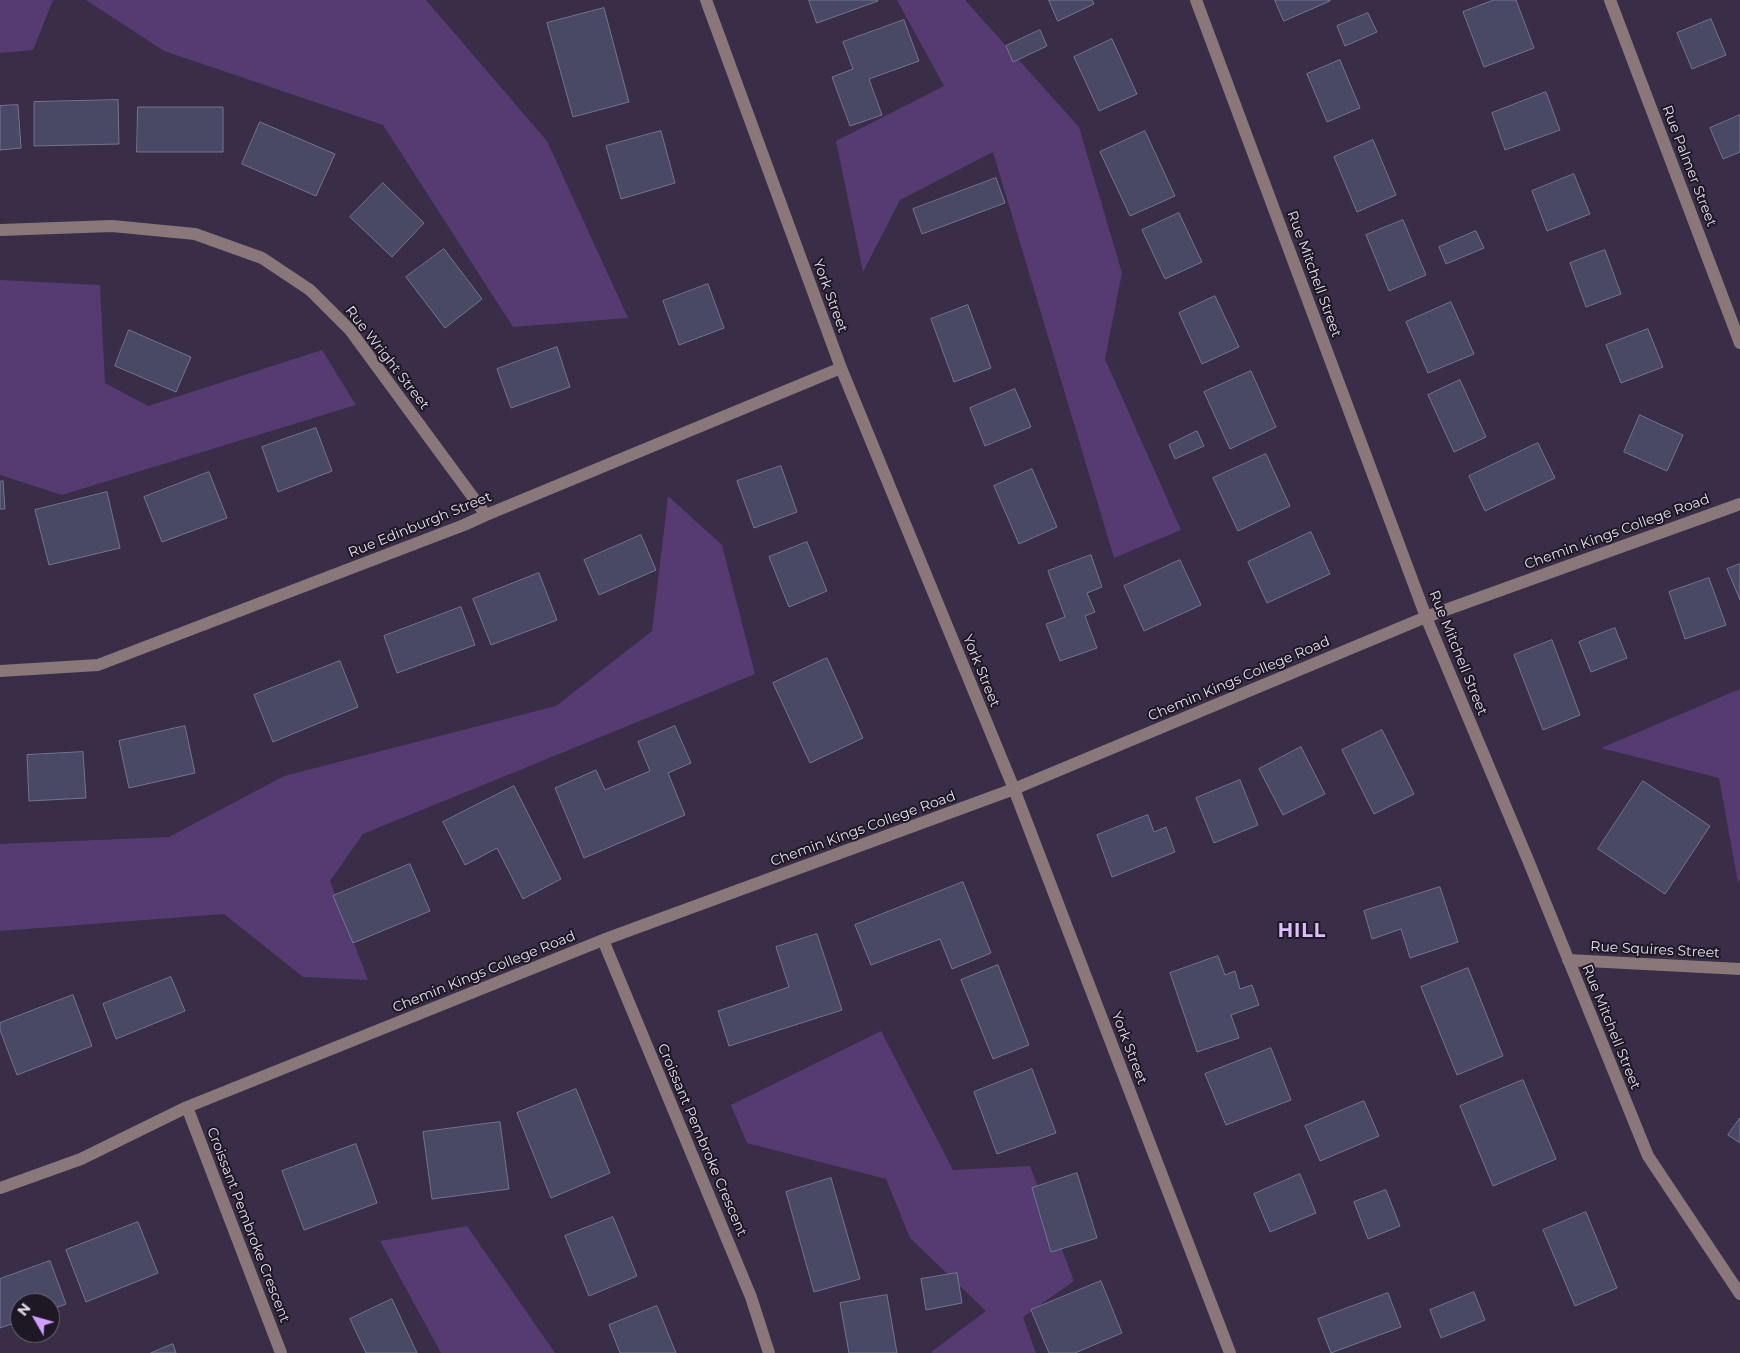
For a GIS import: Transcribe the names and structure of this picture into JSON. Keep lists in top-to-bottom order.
{
  "streets": {
    "street": [
      "Rue Palmer Street",
      "Rue Mitchell Street",
      "York Street",
      "Rue Wright Street",
      "Rue Edinburgh Street",
      "Chemin Kings College Road",
      "Rue Squires Street",
      "Croissant Pembroke Crescent"
    ]
  },
  "crossings": [
    ["Rue Mitchell Street", "Chemin Kings College Road"],
    ["Rue Mitchell Street", "Rue Squires Street"],
    ["York Street", "Rue Edinburgh Street"],
    ["York Street", "Chemin Kings College Road"],
    ["Rue Wright Street", "Rue Edinburgh Street"],
    ["Chemin Kings College Road", "Croissant Pembroke Crescent"]
  ],
  "districts": ["HILL"],
  "north": "top left"
}
